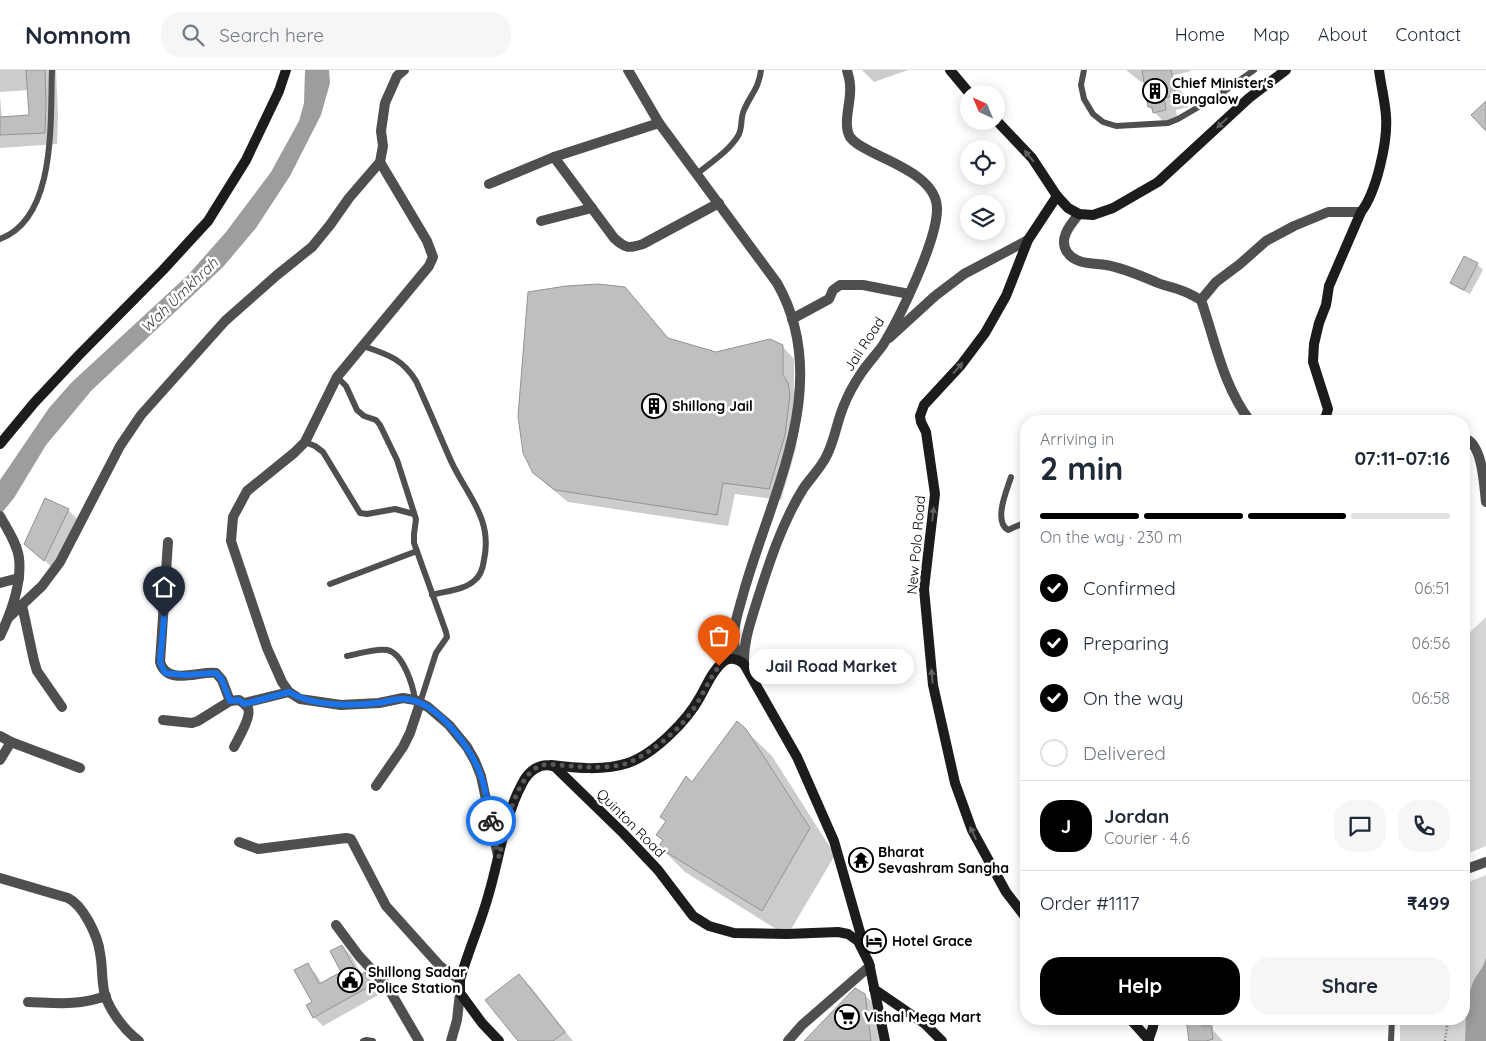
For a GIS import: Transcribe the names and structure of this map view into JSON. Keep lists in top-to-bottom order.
{
  "streets": {
    "street": ["Jail Road", "New Polo Road", "Quinton Road"]
  },
  "one_way": ["New Polo Road"],
  "water": ["Wah Umkhrah"],
  "places": {
    "building": ["Chief Minister's Bungalow", "Shillong Jail"],
    "other": ["Jail Road Market"],
    "temple": ["Bharat Sevashram Sangha"],
    "hotel": ["Hotel Grace"],
    "public building": ["Shillong Sadar Police Station"],
    "supermarket": ["Vishal Mega Mart"]
  },
  "north": "top left",
  "page": {
    "header": "Nomnom",
    "search": "Search here",
    "nav": [
      "Home",
      "Map",
      "About",
      "Contact"
    ],
    "heading": ["2 min", "Arriving in", "07:11–07:16"],
    "panel": [
      "Jordan",
      "Courier · 4.6",
      "Order #1117",
      "₹499"
    ],
    "bar": "On the way · 230 m",
    "list": [
      ["Confirmed", "06:51"],
      ["Preparing", "06:56"],
      ["On the way", "06:58"],
      "Delivered"
    ],
    "bubble": "Jail Road Market",
    "round": "J",
    "buttons": ["Help", "Share"]
  }
}
